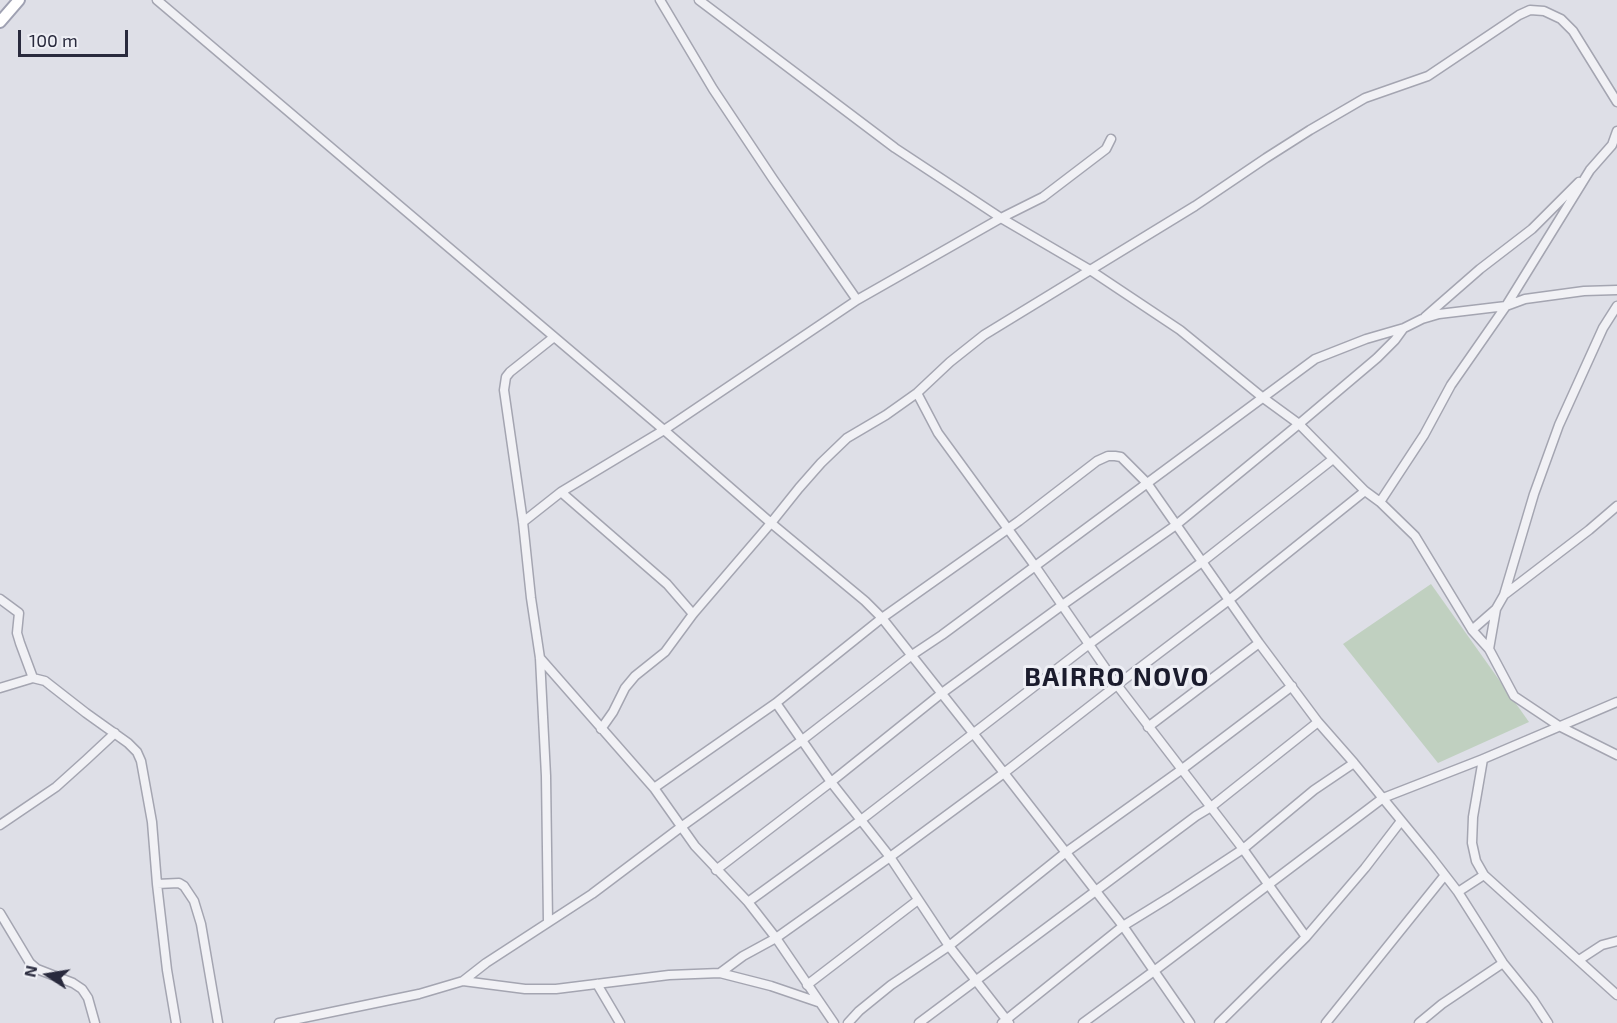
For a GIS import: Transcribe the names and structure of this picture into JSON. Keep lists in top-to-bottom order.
{
  "districts": ["BAIRRO NOVO"],
  "scale_bar": "100 m",
  "north": "left"
}
